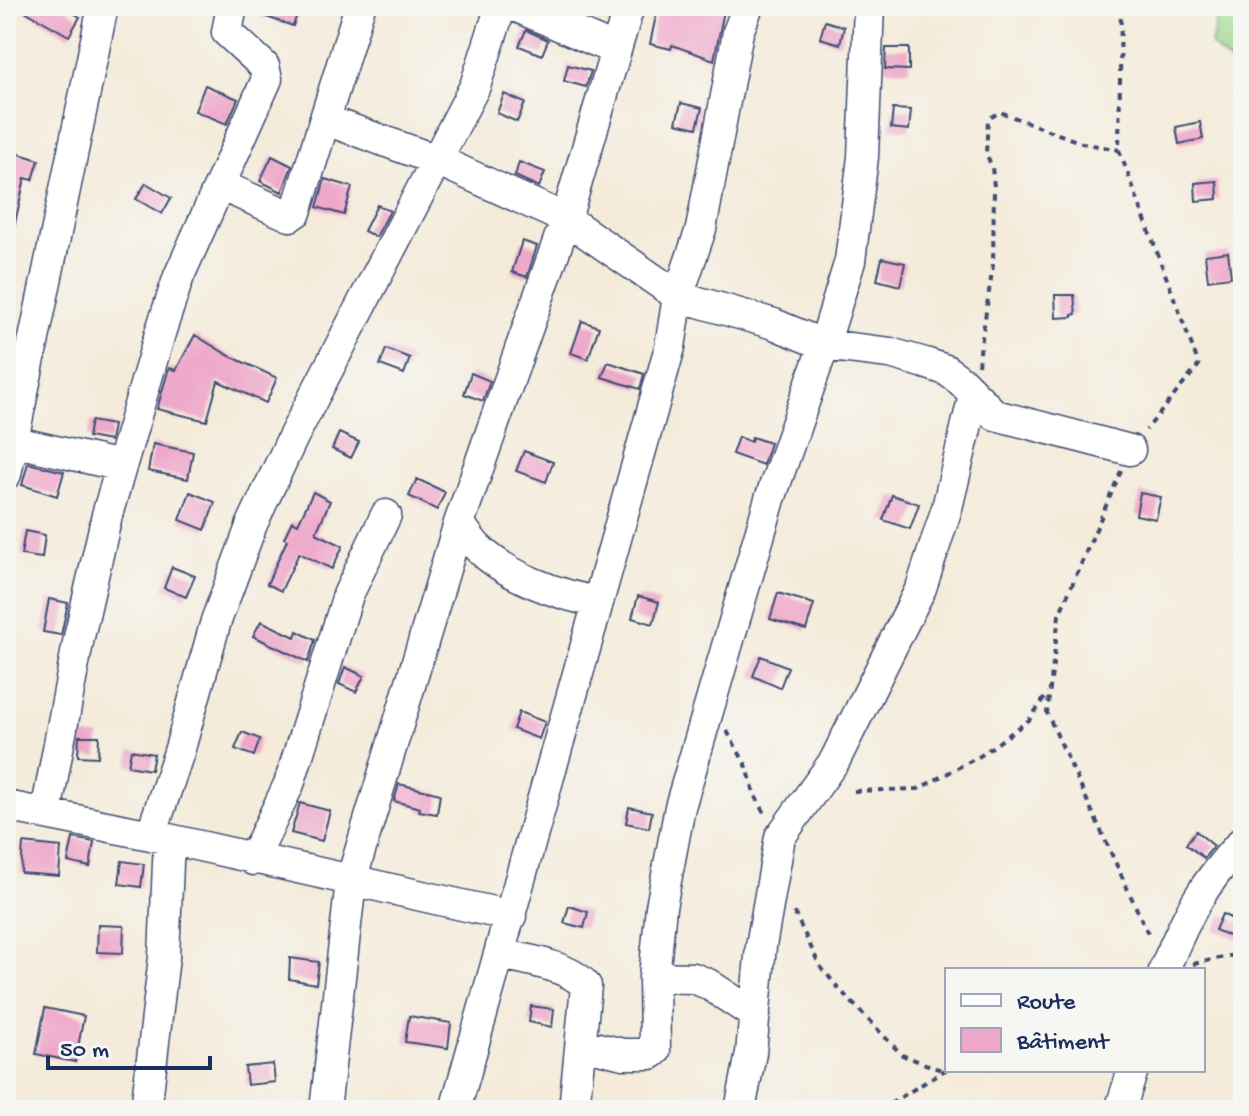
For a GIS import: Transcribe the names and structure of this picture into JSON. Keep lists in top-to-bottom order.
{
  "legend": ["Route", "Bâtiment"],
  "scale_bar": "50 m"
}
